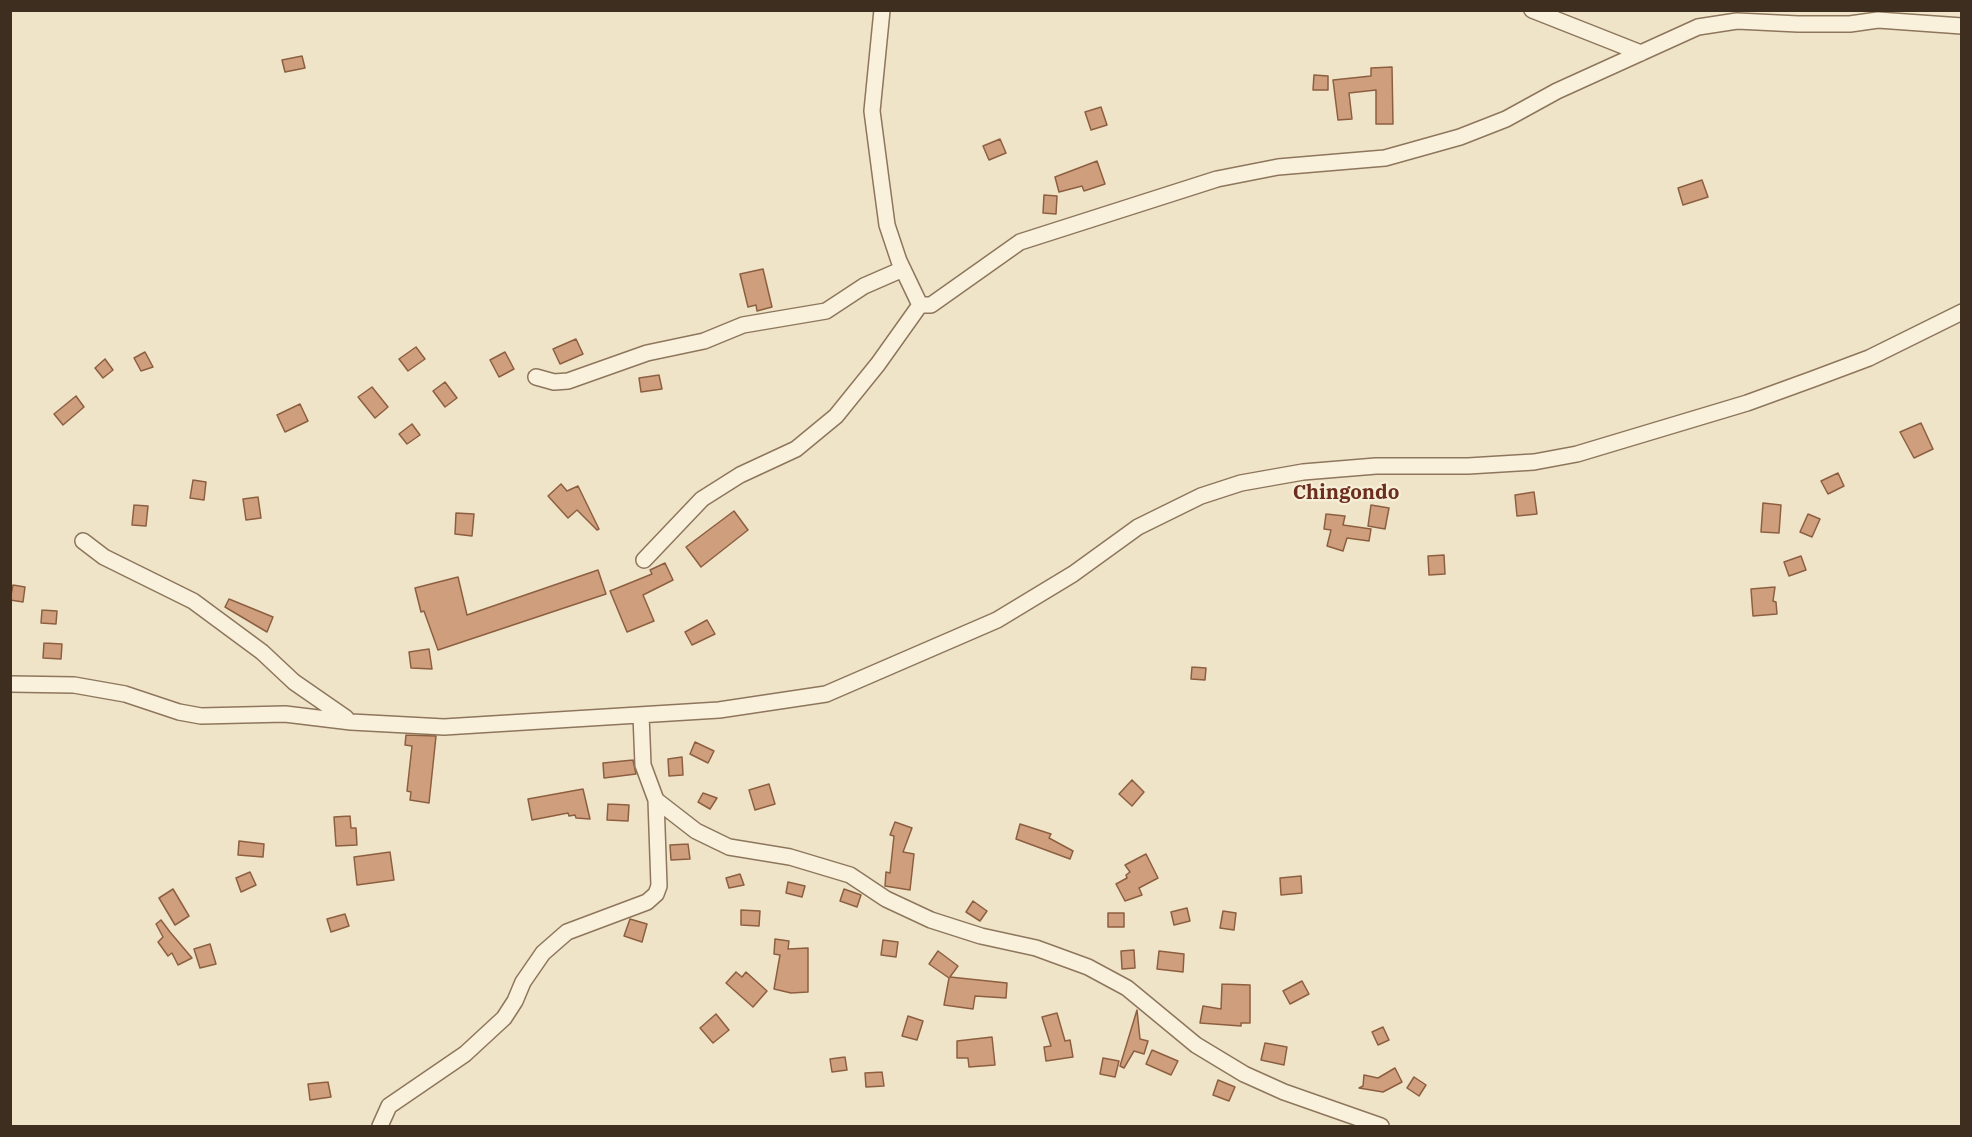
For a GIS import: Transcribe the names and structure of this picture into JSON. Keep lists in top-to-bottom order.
{
  "districts": ["Chingondo"]
}
